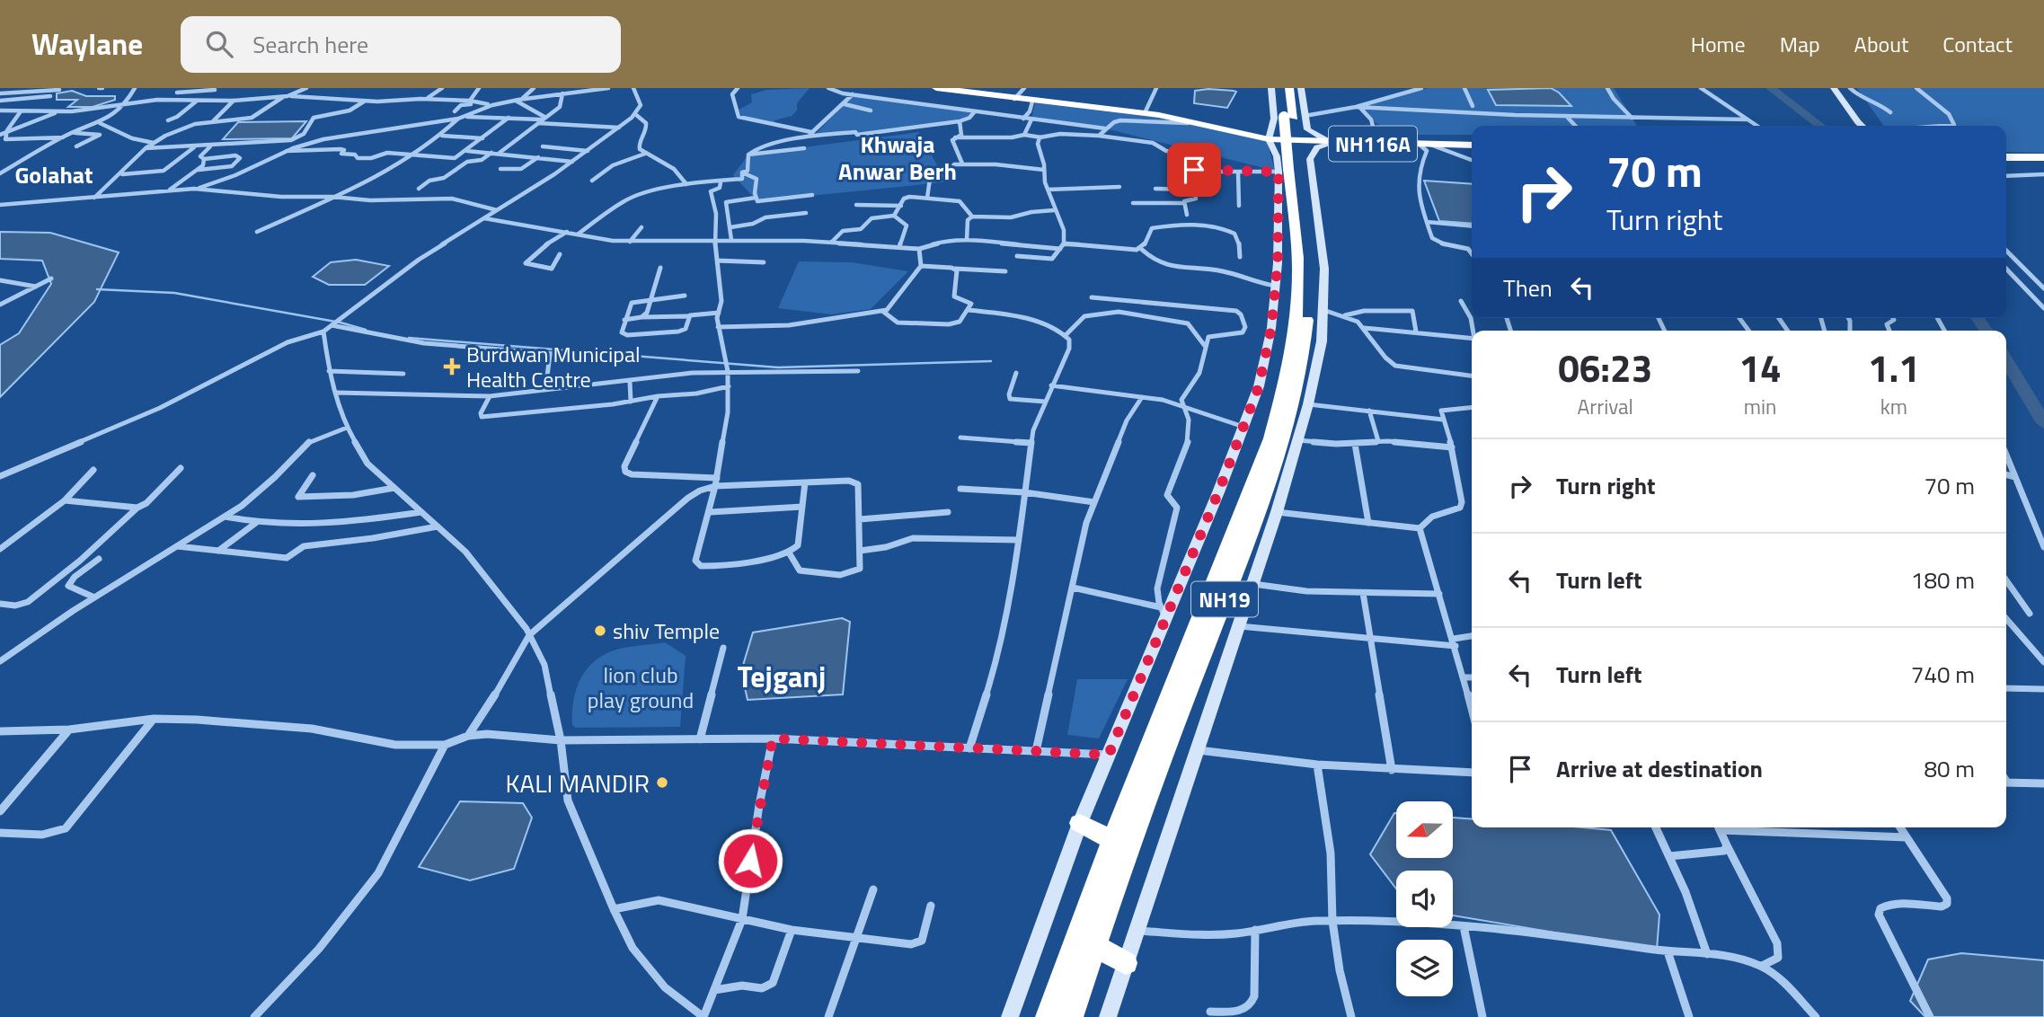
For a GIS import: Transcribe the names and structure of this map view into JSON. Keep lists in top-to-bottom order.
{
  "streets": {
    "highway": ["NH116A", "NH19"]
  },
  "districts": ["Khwaja Anwar Berh", "Golahat", "Tejganj"],
  "parks": ["lion club play ground"],
  "places": {
    "health": ["Burdwan Municipal Health Centre"],
    "other": ["shiv Temple", "KALI MANDIR"]
  },
  "north": "left",
  "page": {
    "header": "Waylane",
    "search": "Search here",
    "nav": [
      "Home",
      "Map",
      "About",
      "Contact"
    ],
    "turn": ["70 m", "Turn right"],
    "then": "Then",
    "eta": [
      "06:23",
      "Arrival",
      "14",
      "min",
      "1.1",
      "km"
    ],
    "list": [
      {
        "name": "Turn right",
        "value": "70 m"
      },
      {
        "name": "Turn left",
        "value": "180 m"
      },
      {
        "name": "Turn left",
        "value": "740 m"
      },
      {
        "name": "Arrive at destination",
        "value": "80 m"
      }
    ]
  }
}
